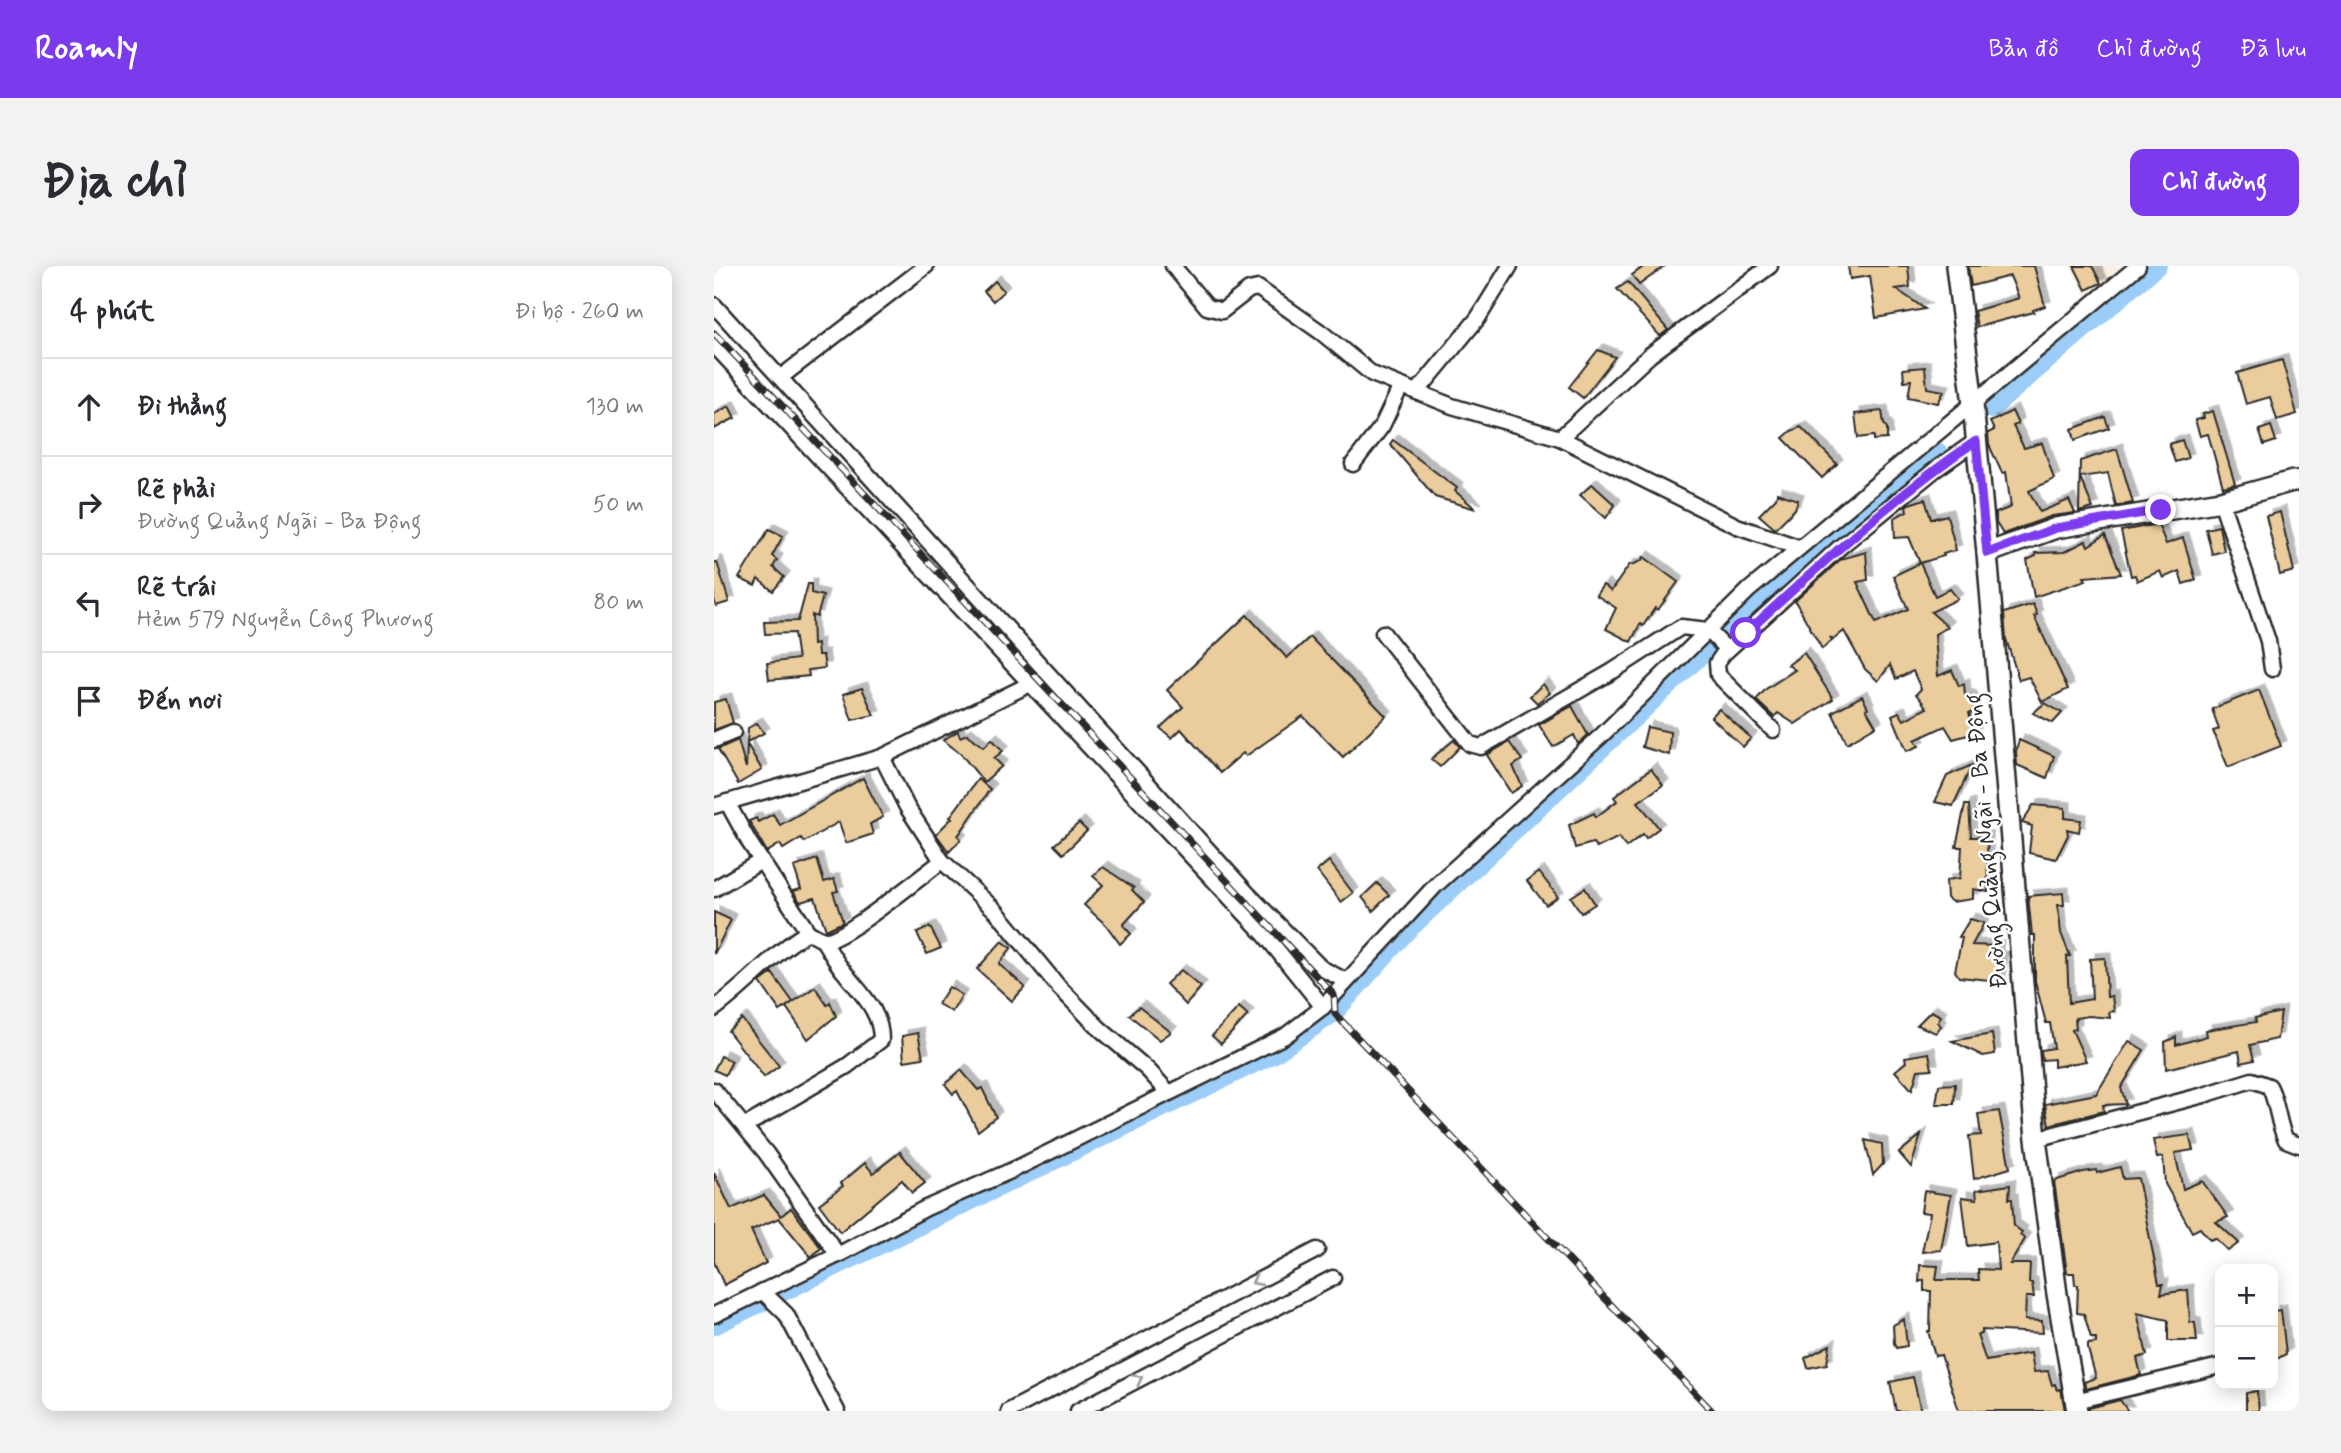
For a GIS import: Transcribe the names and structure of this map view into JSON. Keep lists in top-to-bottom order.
{
  "streets": {
    "main road": ["Đường Quảng Ngãi - Ba Động"]
  },
  "page": {
    "header": "Roamly",
    "nav": ["Bản đồ", "Chỉ đường", "Đã lưu"],
    "buttons": "Chỉ đường",
    "title": "Địa chỉ",
    "heading": ["4 phút", "Đi bộ · 260 m"],
    "list": [
      ["Đi thẳng", "130 m"],
      ["Rẽ phải", "Đường Quảng Ngãi - Ba Động", "50 m"],
      ["Rẽ trái", "Hẻm 579 Nguyễn Công Phương", "80 m"],
      "Đến nơi"
    ],
    "map_buttons": ["+", "−"]
  }
}
